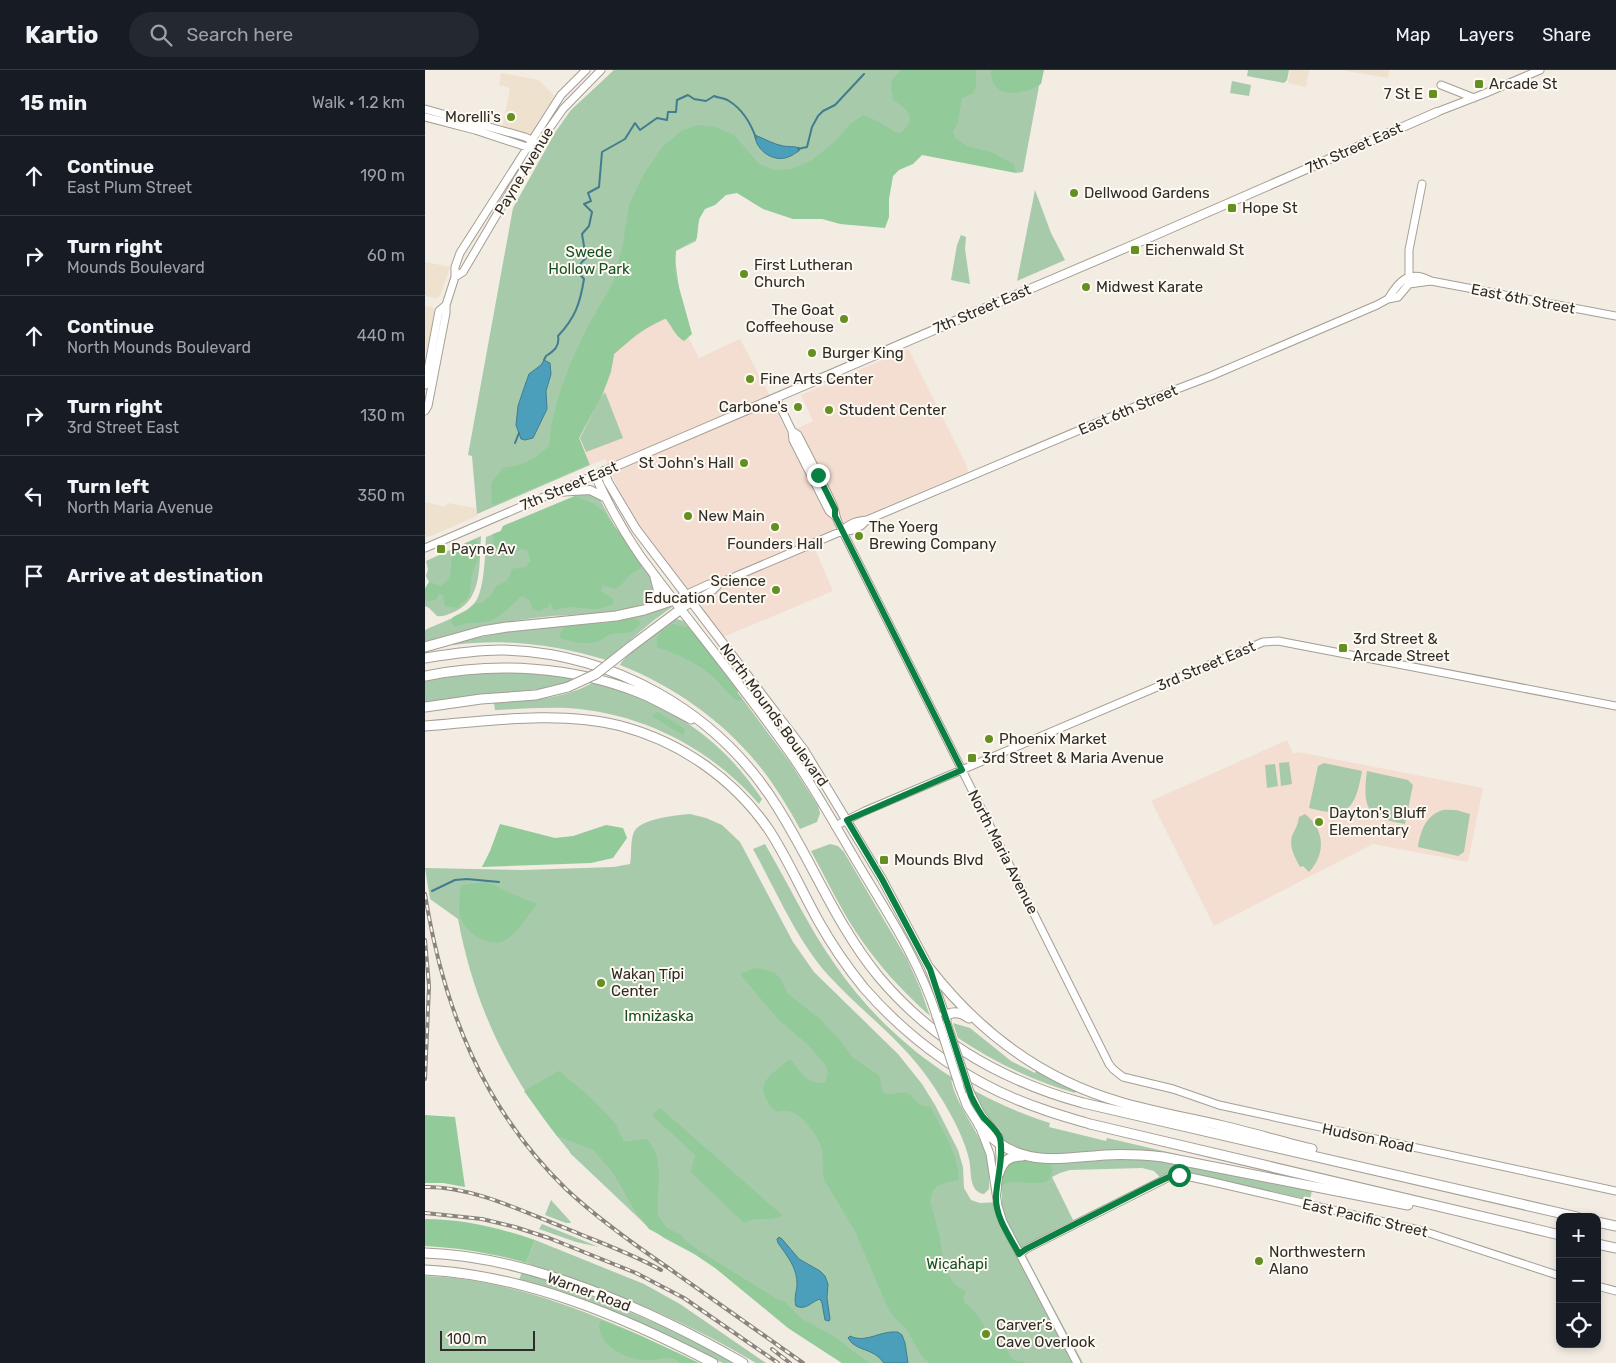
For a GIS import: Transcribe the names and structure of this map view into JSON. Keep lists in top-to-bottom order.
{
  "streets": {
    "highway": ["Warner Road"],
    "main road": ["7th Street East", "North Mounds Boulevard"],
    "street": [
      "Payne Avenue",
      "East 6th Street",
      "3rd Street East",
      "North Maria Avenue",
      "Hudson Road",
      "East Pacific Street"
    ]
  },
  "crossings": [
    ["7th Street East", "North Mounds Boulevard"],
    ["7th Street East", "North Maria Avenue"],
    ["East 6th Street", "North Mounds Boulevard"],
    ["East 6th Street", "North Maria Avenue"],
    ["3rd Street East", "North Mounds Boulevard"],
    ["3rd Street East", "North Maria Avenue"],
    ["North Maria Avenue", "Hudson Road"]
  ],
  "parks": ["Swede Hollow Park", "Imniżaska", "Wic̣aḣapi"],
  "places": {
    "transit": [
      "Arcade St",
      "7 St E",
      "Hope St",
      "Eichenwald St",
      "Payne Av",
      "3rd Street & Arcade Street",
      "3rd Street & Maria Avenue",
      "Mounds Blvd"
    ],
    "other": [
      "Morelli's",
      "Dellwood Gardens",
      "First Lutheran Church",
      "Midwest Karate",
      "The Goat Coffeehouse",
      "Burger King",
      "Fine Arts Center",
      "Carbone's",
      "Student Center",
      "St John's Hall",
      "New Main",
      "Founders Hall",
      "The Yoerg Brewing Company",
      "Science Education Center",
      "Phoenix Market",
      "Dayton's Bluff Elementary",
      "Waḳaƞ Ṭípi Center",
      "Northwestern Alano",
      "Carver’s Cave Overlook"
    ]
  },
  "scale_bar": "100 m",
  "page": {
    "header": "Kartio",
    "search": "Search here",
    "nav": ["Map", "Layers", "Share"],
    "heading": ["15 min", "Walk · 1.2 km"],
    "list": [
      ["Continue", "East Plum Street", "190 m"],
      ["Turn right", "Mounds Boulevard", "60 m"],
      ["Continue", "North Mounds Boulevard", "440 m"],
      ["Turn right", "3rd Street East", "130 m"],
      ["Turn left", "North Maria Avenue", "350 m"],
      "Arrive at destination"
    ],
    "map_buttons": ["+", "−"],
    "scale": "100 m"
  }
}
